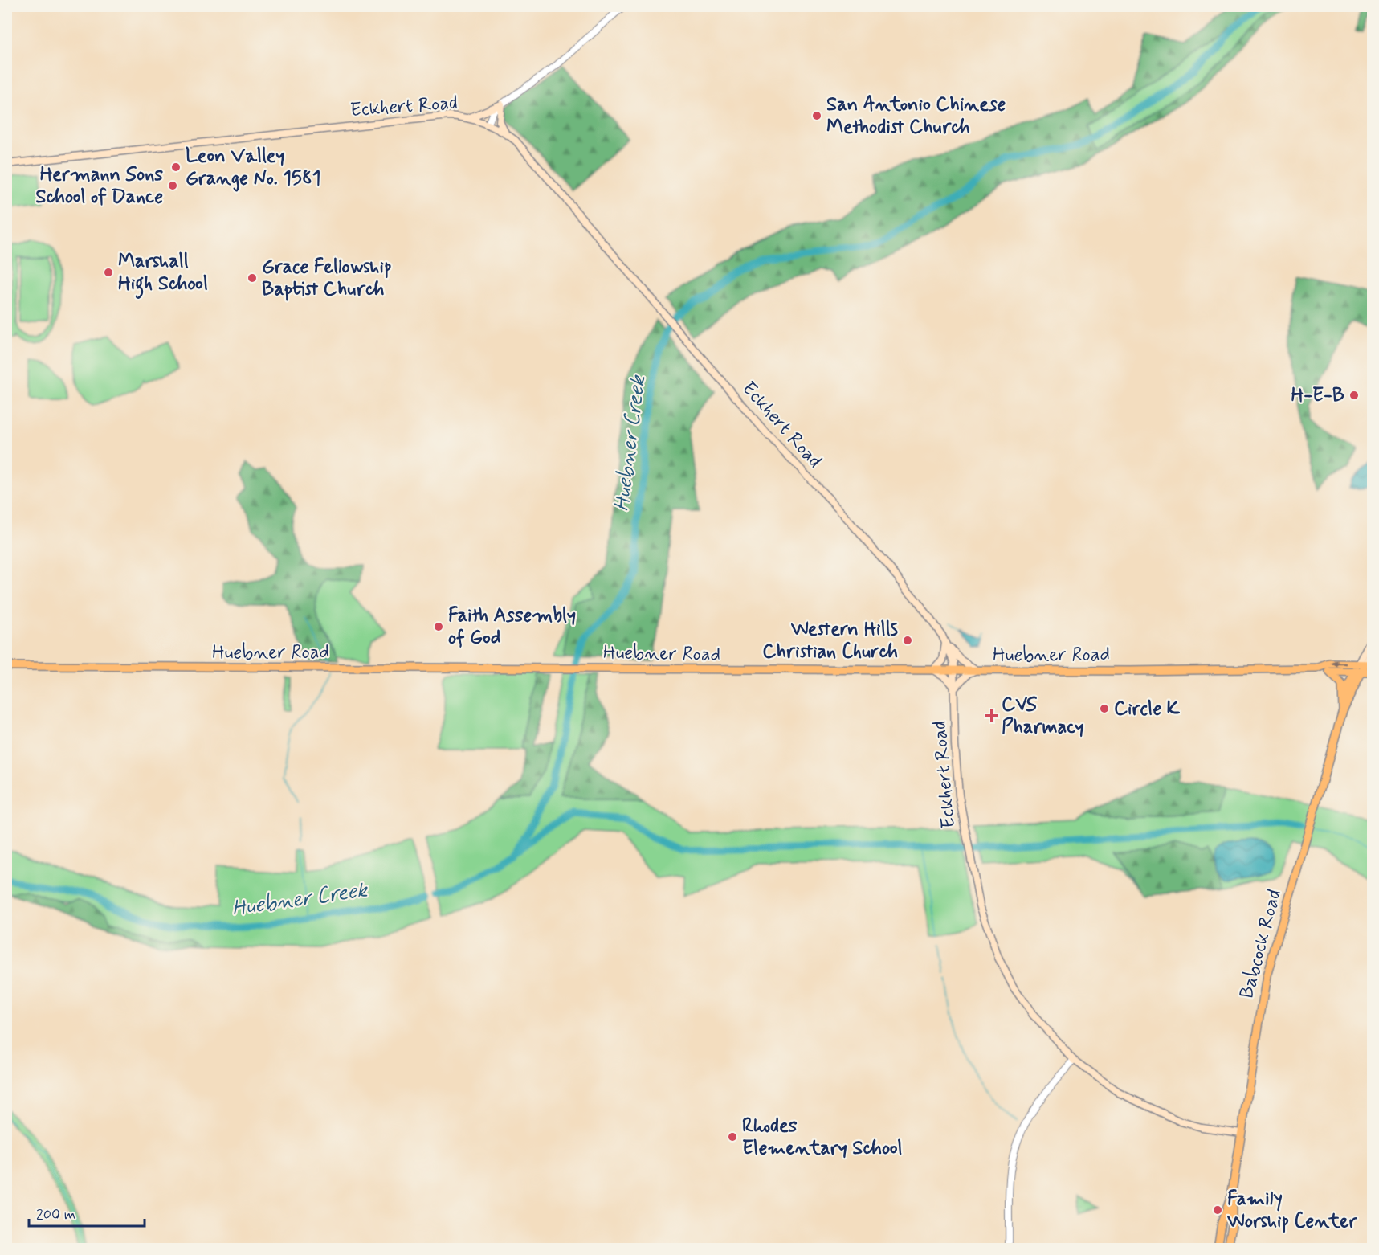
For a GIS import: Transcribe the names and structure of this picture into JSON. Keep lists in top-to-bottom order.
{
  "streets": {
    "main road": ["Eckhert Road", "Huebner Road", "Babcock Road"]
  },
  "crossings": [
    ["Eckhert Road", "Huebner Road"],
    ["Eckhert Road", "Babcock Road"],
    ["Huebner Road", "Babcock Road"]
  ],
  "water": ["Huebner Creek"],
  "places": {
    "other": [
      "San Antonio Chinese Methodist Church",
      "Leon Valley Grange No. 1581",
      "Hermann Sons School of Dance",
      "Marshall High School",
      "Grace Fellowship Baptist Church",
      "H-E-B",
      "Faith Assembly of God",
      "Western Hills Christian Church",
      "Circle K",
      "Rhodes Elementary School",
      "Family Worship Center"
    ],
    "health": ["CVS Pharmacy"]
  },
  "scale_bar": "200 m"
}
